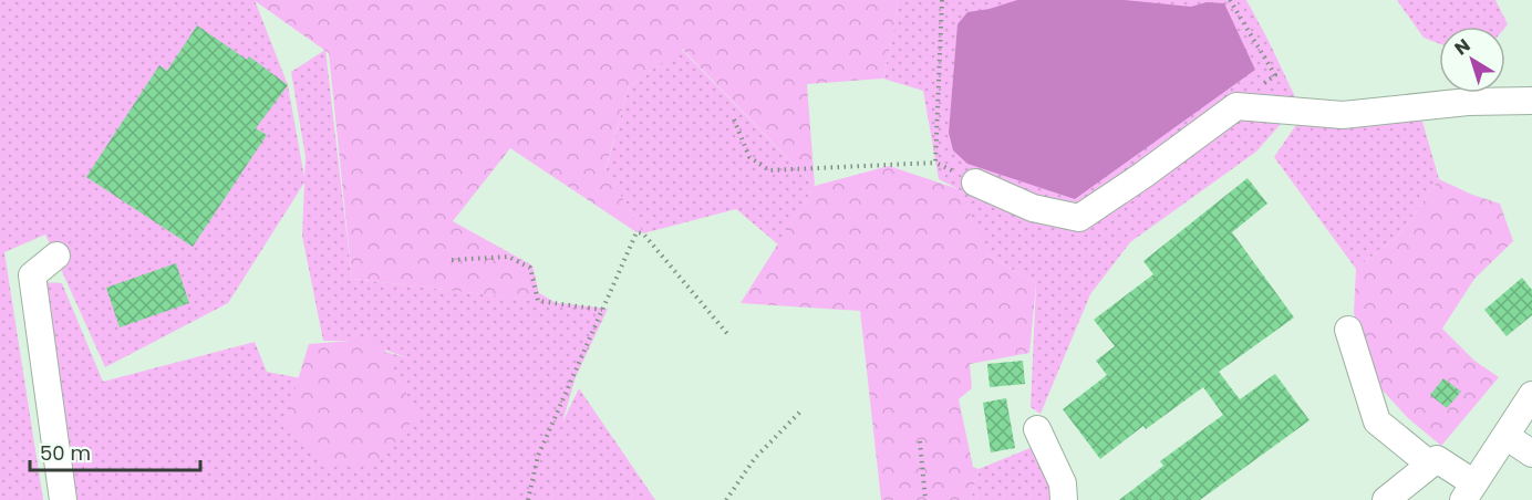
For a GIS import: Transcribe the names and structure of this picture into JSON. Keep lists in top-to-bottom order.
{
  "scale_bar": "50 m",
  "north": "top left"
}
